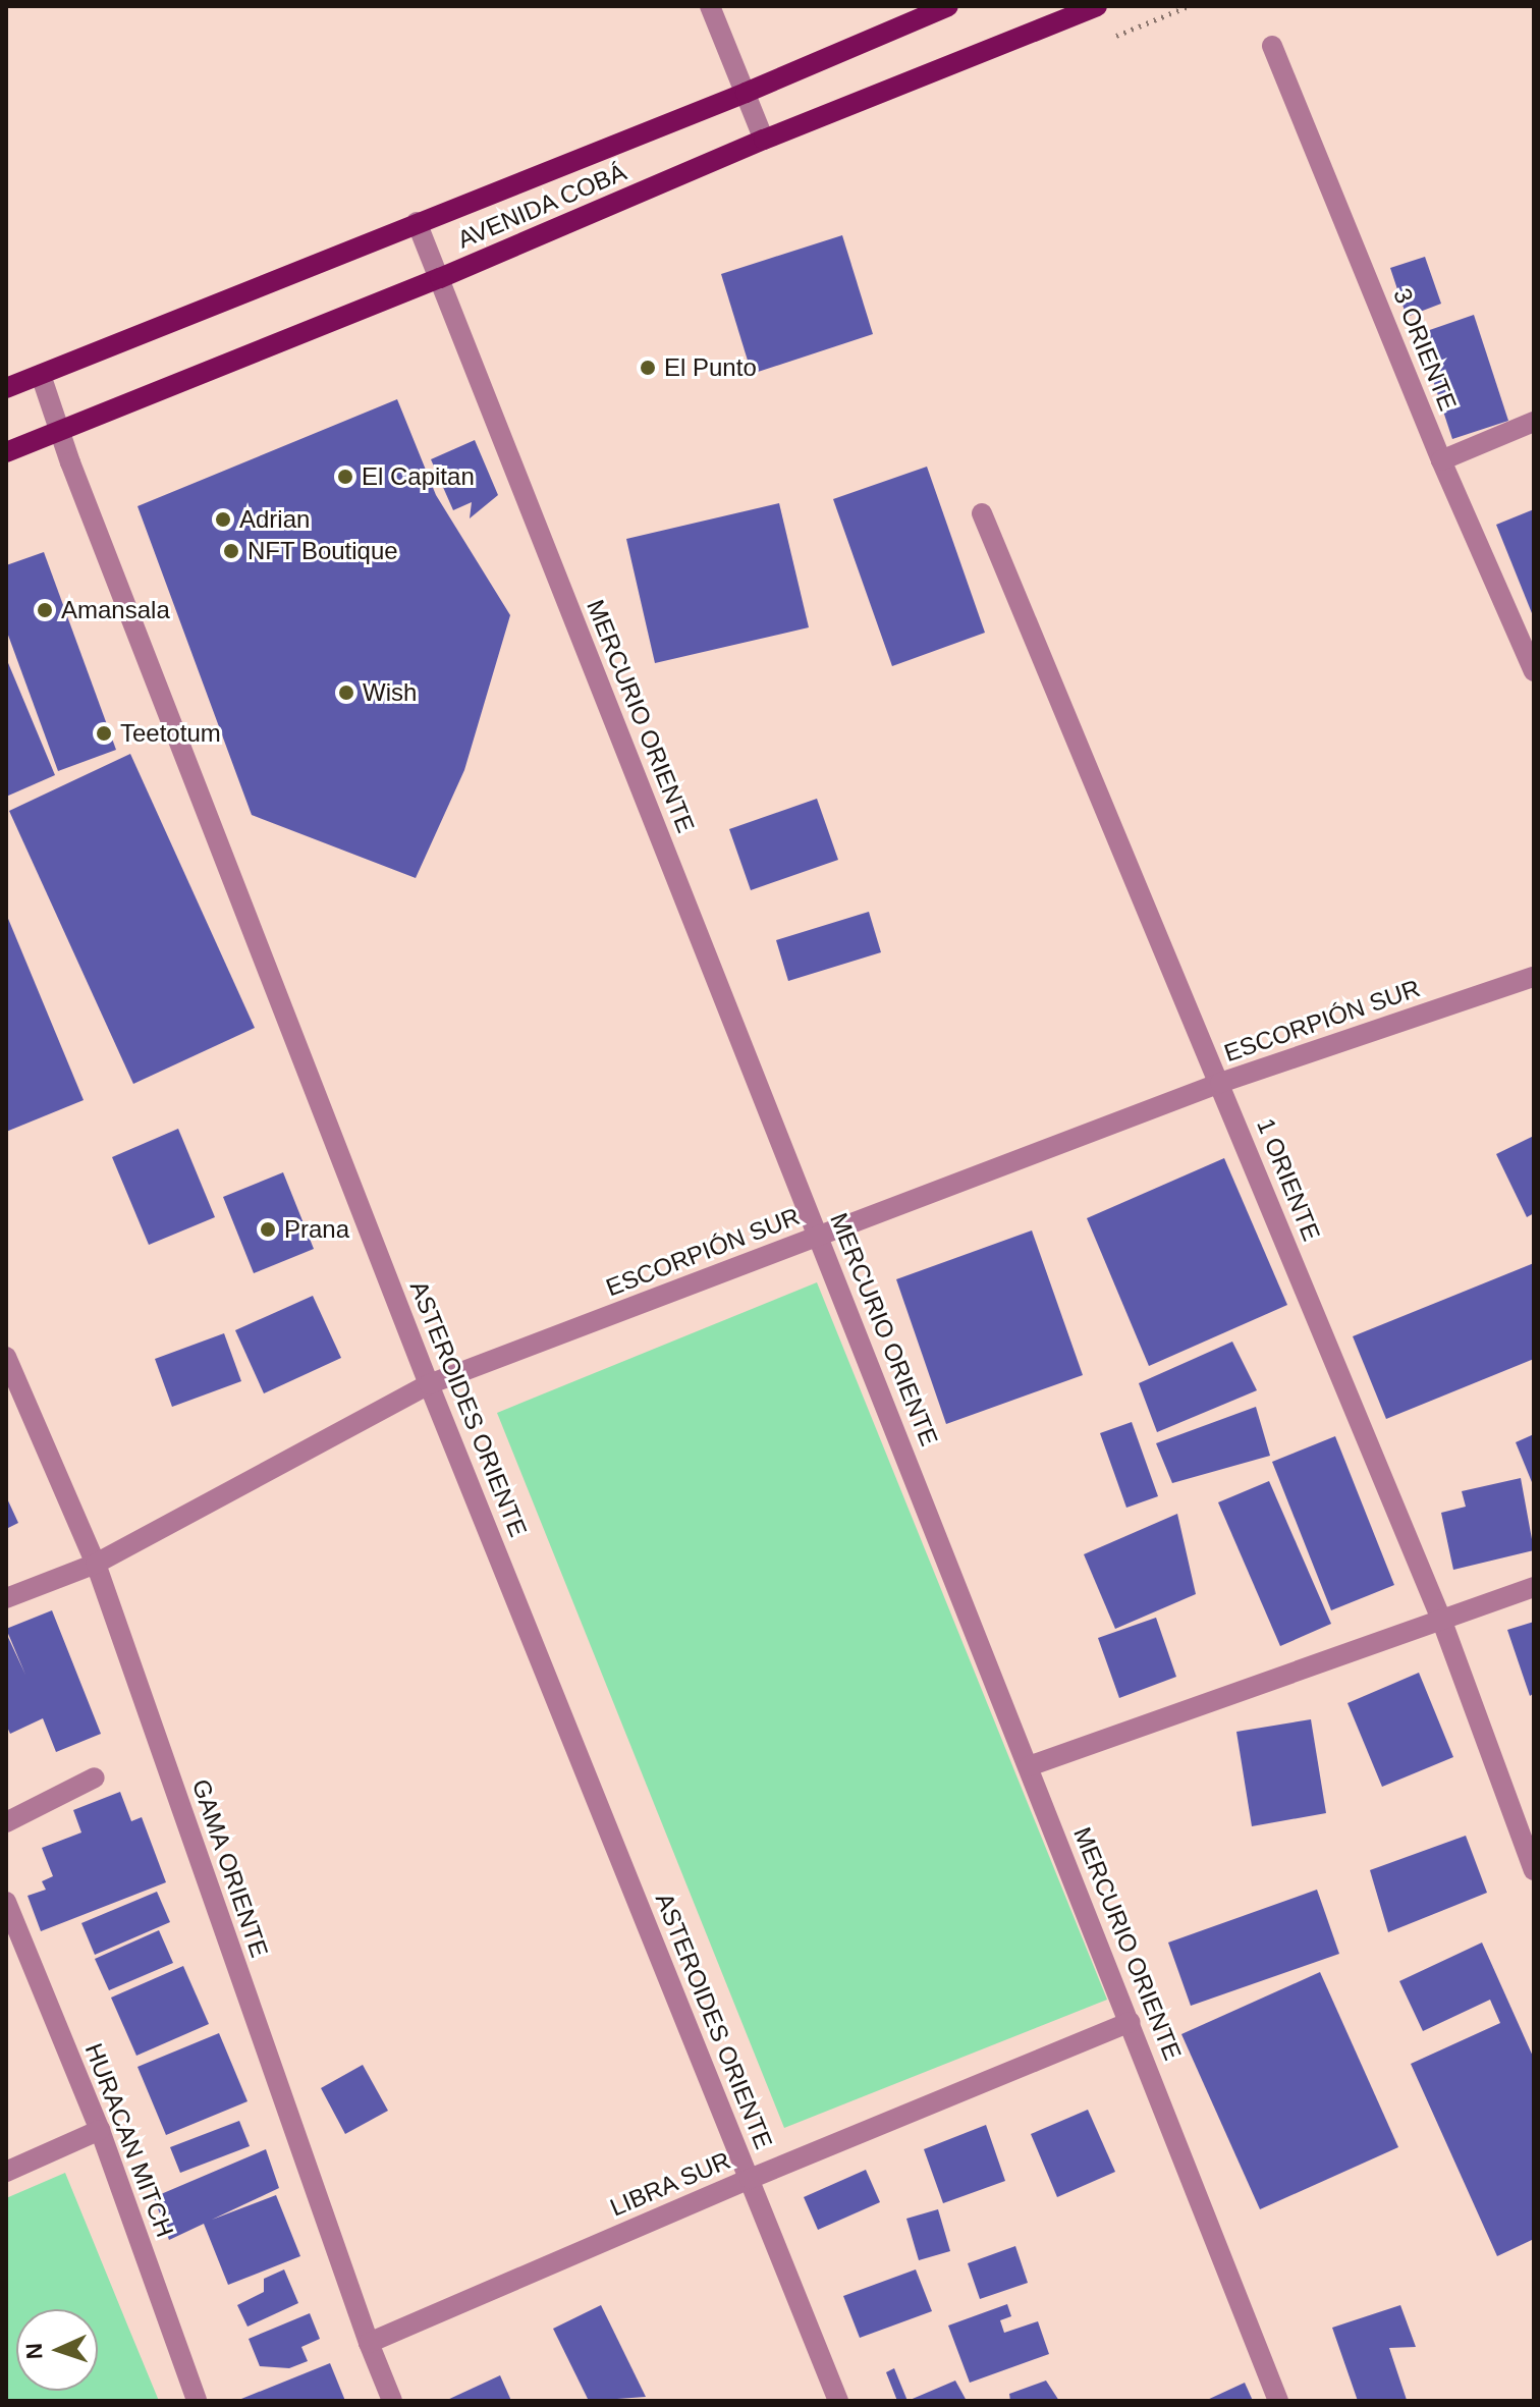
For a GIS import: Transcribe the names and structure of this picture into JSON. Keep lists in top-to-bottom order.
{
  "streets": {
    "main road": ["AVENIDA COBÁ"],
    "street": [
      "3 ORIENTE",
      "MERCURIO ORIENTE",
      "ESCORPIÓN SUR",
      "1 ORIENTE",
      "ASTEROIDES ORIENTE",
      "GAMA ORIENTE",
      "HURACAN MITCH",
      "LIBRA SUR"
    ]
  },
  "crossings": [
    ["AVENIDA COBÁ", "MERCURIO ORIENTE"],
    ["AVENIDA COBÁ", "ASTEROIDES ORIENTE"],
    ["MERCURIO ORIENTE", "ESCORPIÓN SUR"],
    ["MERCURIO ORIENTE", "LIBRA SUR"],
    ["ESCORPIÓN SUR", "1 ORIENTE"],
    ["ESCORPIÓN SUR", "ASTEROIDES ORIENTE"],
    ["ESCORPIÓN SUR", "GAMA ORIENTE"],
    ["ASTEROIDES ORIENTE", "LIBRA SUR"],
    ["GAMA ORIENTE", "LIBRA SUR"]
  ],
  "places": [
    "El Punto",
    "El Capitan",
    "Adrian",
    "NFT Boutique",
    "Amansala",
    "Wish",
    "Teetotum",
    "Prana"
  ],
  "north": "left"
}
